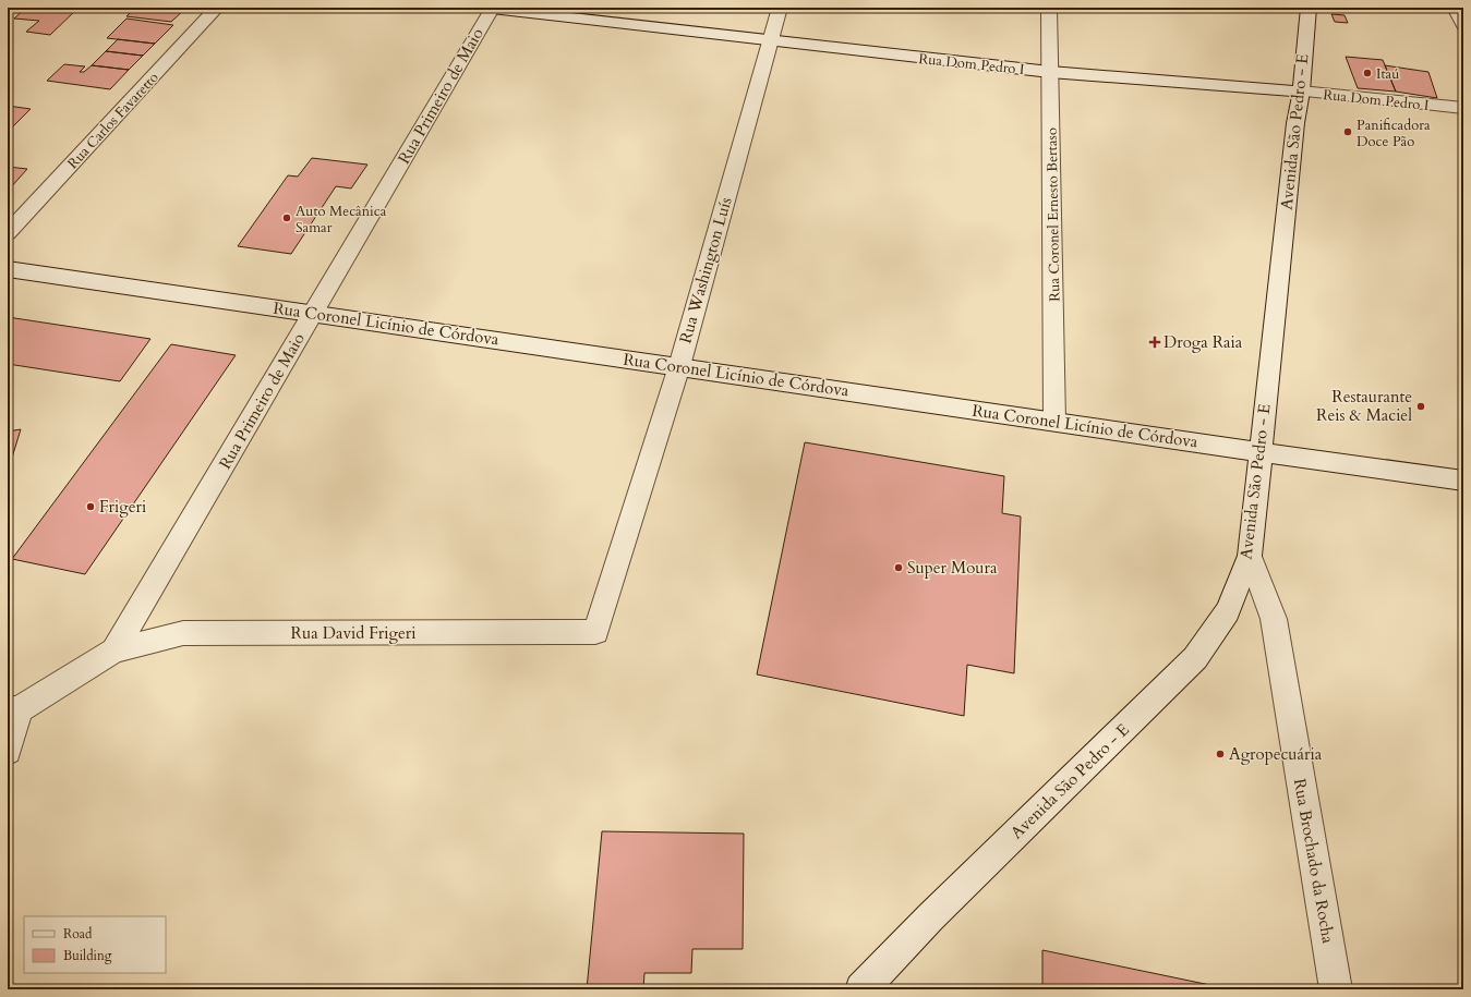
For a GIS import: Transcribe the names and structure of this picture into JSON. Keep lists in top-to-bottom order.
{
  "streets": {
    "street": [
      "Rua Dom Pedro I",
      "Rua Primeiro de Maio",
      "Rua Carlos Favaretto",
      "Avenida São Pedro - E",
      "Rua Coronel Ernesto Bertaso",
      "Rua Washington Luís",
      "Rua Coronel Licínio de Córdova",
      "Rua David Frigeri",
      "Rua Brochado da Rocha"
    ]
  },
  "crossings": [
    ["Rua Dom Pedro I", "Rua Primeiro de Maio"],
    ["Rua Dom Pedro I", "Avenida São Pedro - E"],
    ["Rua Dom Pedro I", "Rua Coronel Ernesto Bertaso"],
    ["Rua Dom Pedro I", "Rua Washington Luís"],
    ["Rua Primeiro de Maio", "Rua Coronel Licínio de Córdova"],
    ["Rua Primeiro de Maio", "Rua David Frigeri"],
    ["Avenida São Pedro - E", "Rua Coronel Licínio de Córdova"],
    ["Avenida São Pedro - E", "Rua Brochado da Rocha"],
    ["Rua Coronel Ernesto Bertaso", "Rua Coronel Licínio de Córdova"],
    ["Rua Washington Luís", "Rua Coronel Licínio de Córdova"],
    ["Rua Washington Luís", "Rua David Frigeri"]
  ],
  "places": {
    "other": [
      "Itaú",
      "Panificadora Doce Pão",
      "Auto Mecânica Samar",
      "Restaurante Reis & Maciel",
      "Frigeri",
      "Super Moura",
      "Agropecuária"
    ],
    "health": ["Droga Raia"]
  },
  "legend": ["Road", "Building"]
}
